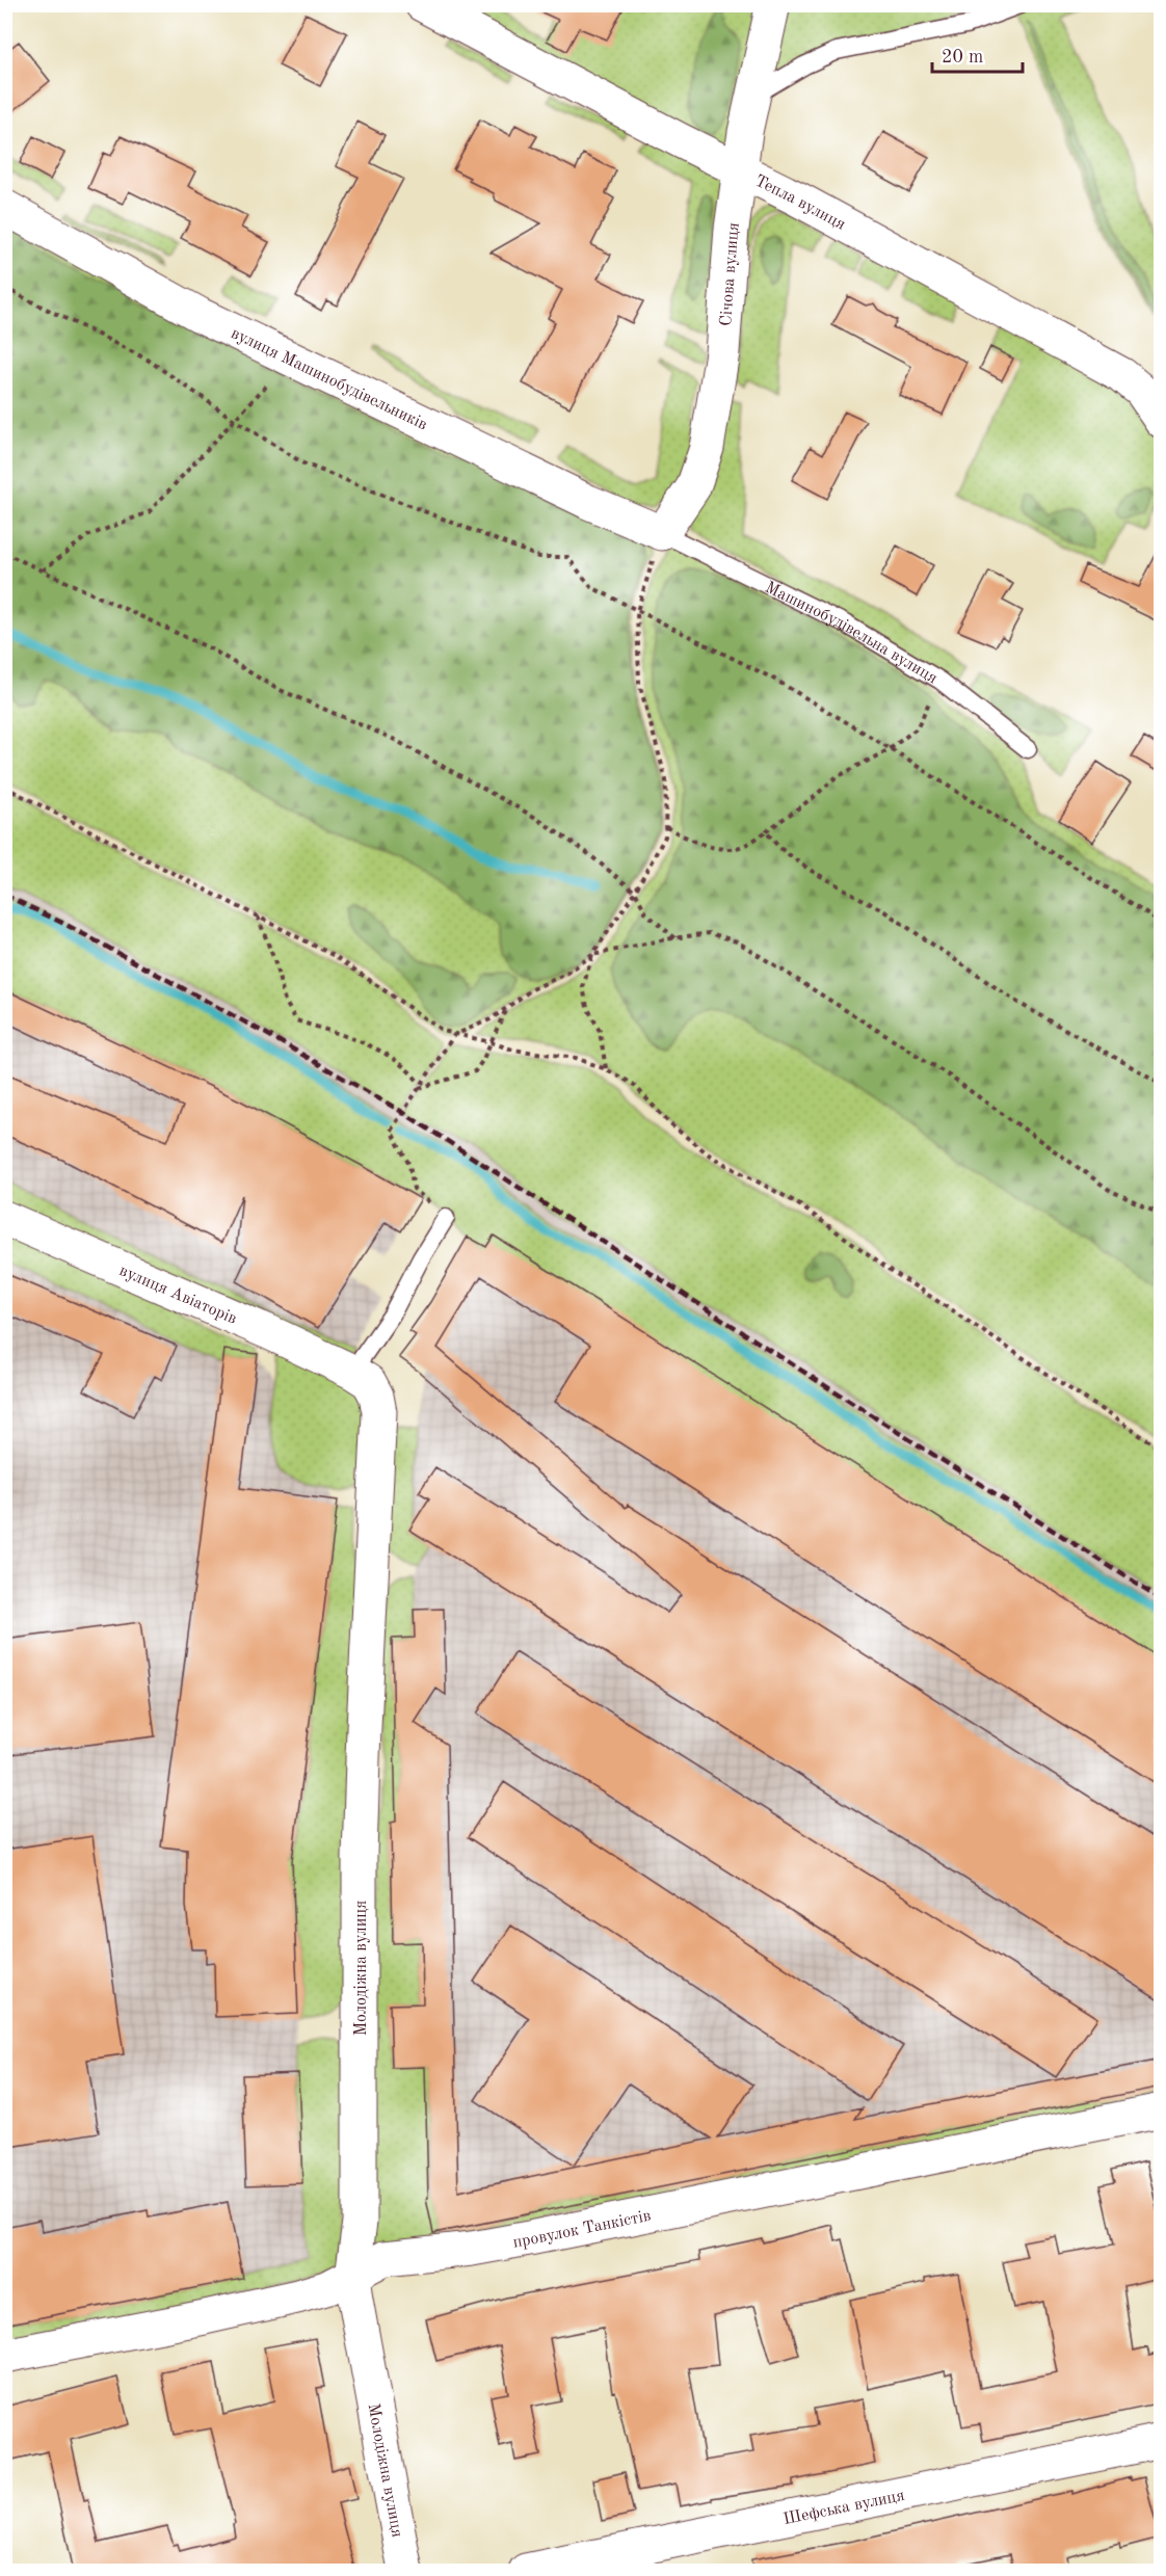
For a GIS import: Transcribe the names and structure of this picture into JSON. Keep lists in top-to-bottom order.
{
  "streets": {
    "street": [
      "Тепла вулиця",
      "Січова вулиця",
      "вулиця Машинобудівельників",
      "вулиця Авіаторів",
      "Молодіжна вулиця",
      "провулок Танкістів",
      "Шефська вулиця"
    ],
    "lane": ["Машинобудівельна вулиця"]
  },
  "crossings": [
    ["Тепла вулиця", "Січова вулиця"],
    ["Січова вулиця", "вулиця Машинобудівельників"],
    ["Січова вулиця", "Машинобудівельна вулиця"],
    ["вулиця Машинобудівельників", "Машинобудівельна вулиця"],
    ["вулиця Авіаторів", "Молодіжна вулиця"],
    ["Молодіжна вулиця", "провулок Танкістів"]
  ],
  "scale_bar": "20 m"
}
